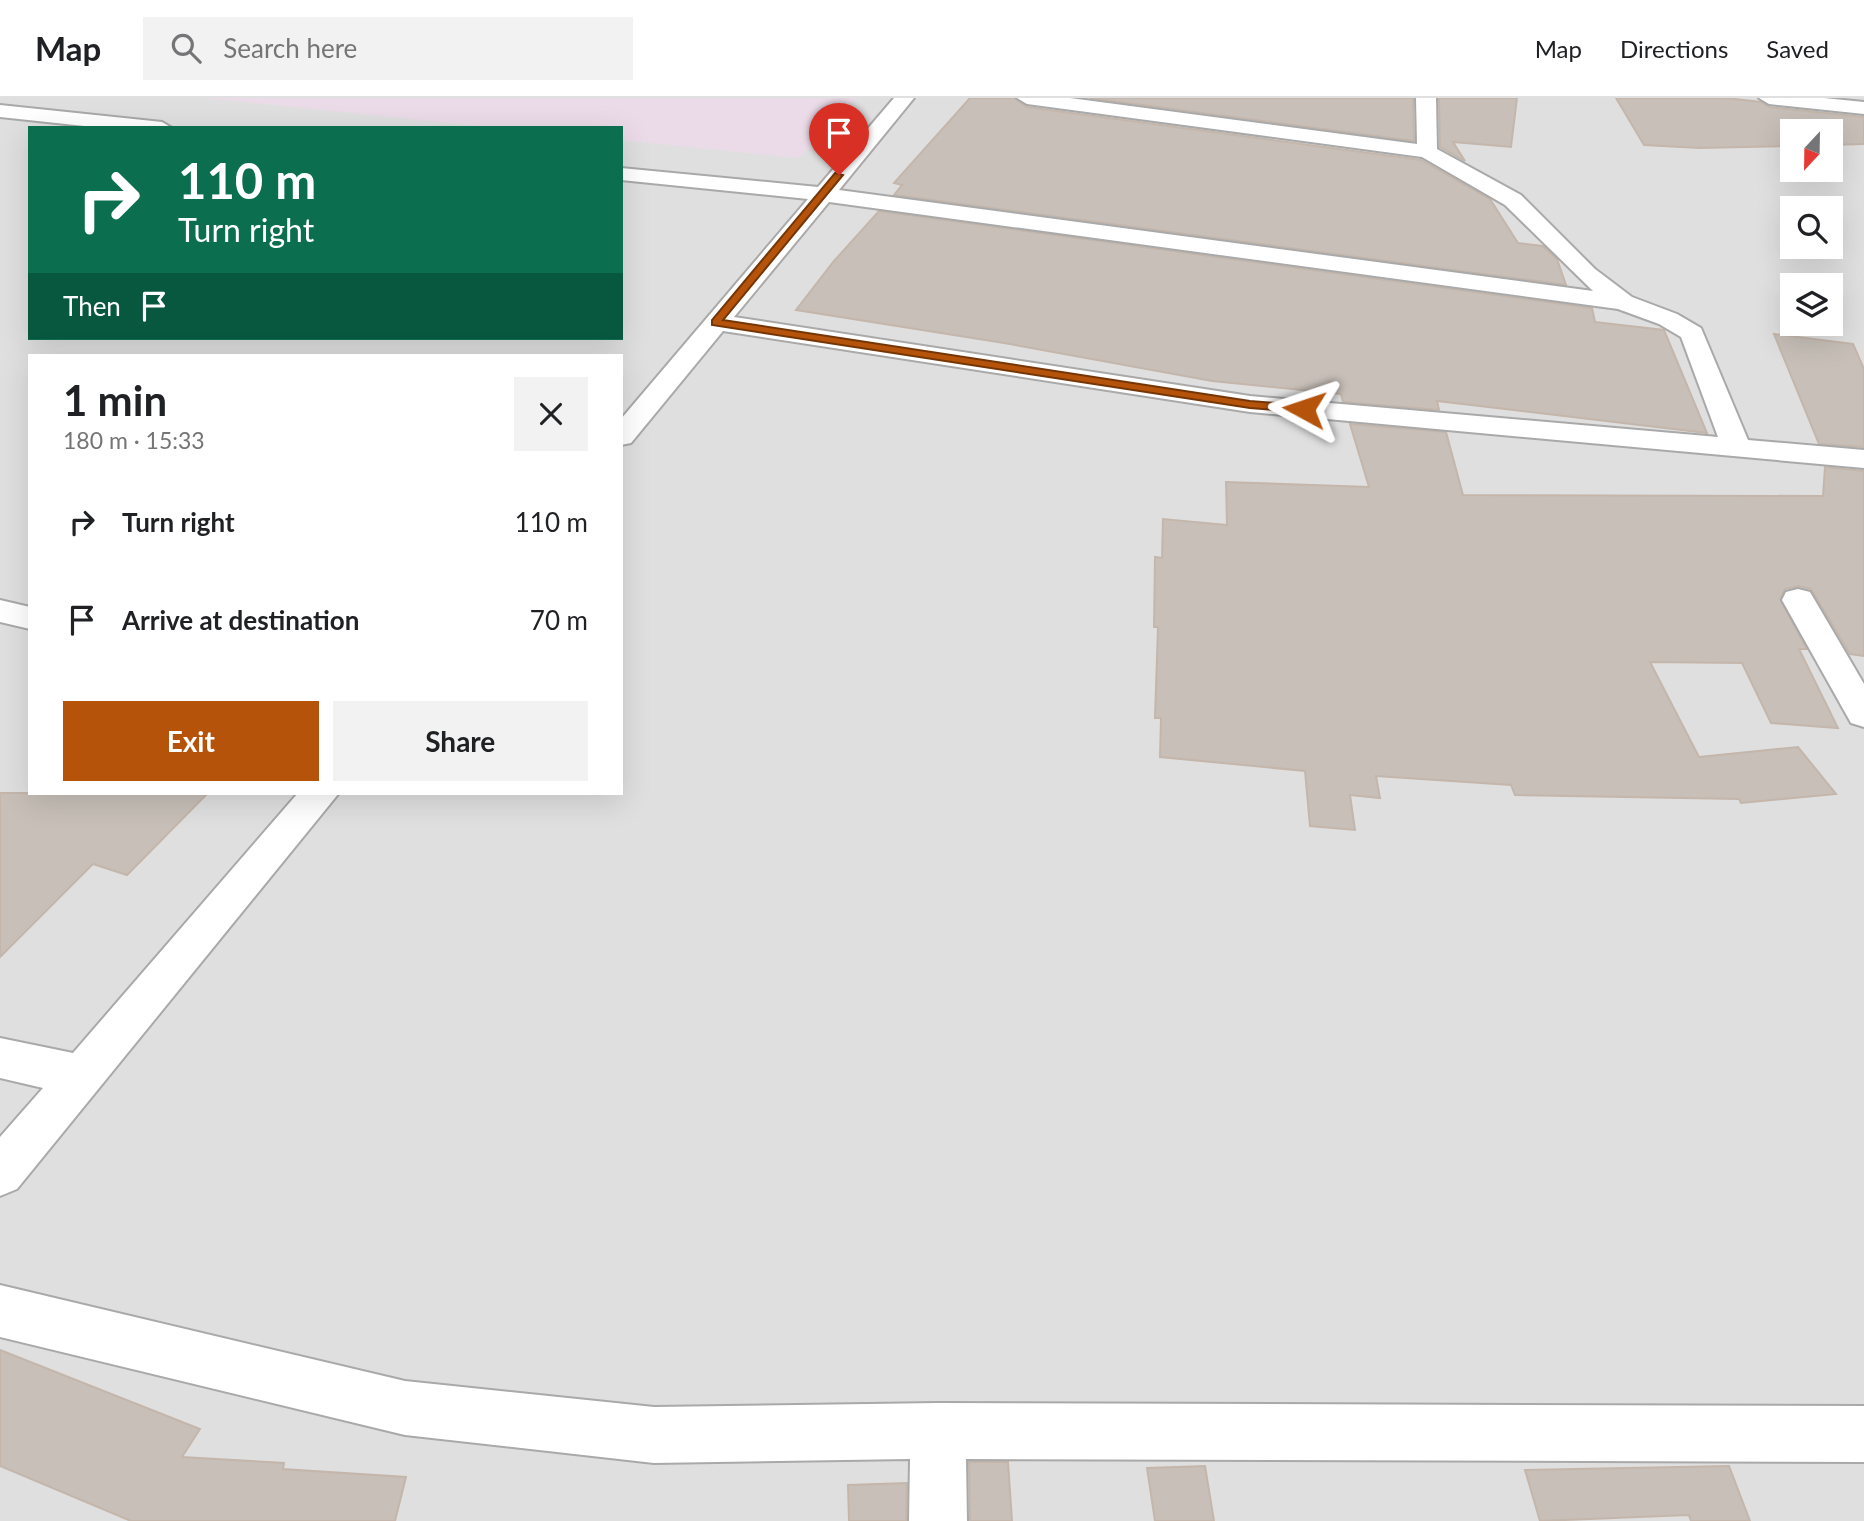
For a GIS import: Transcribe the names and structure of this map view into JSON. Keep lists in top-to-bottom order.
{
  "north": "bottom",
  "page": {
    "header": "Map",
    "search": "Search here",
    "nav": ["Map", "Directions", "Saved"],
    "turn": ["110 m", "Turn right"],
    "then": "Then",
    "heading": ["1 min", "180 m · 15:33"],
    "list": [
      {
        "name": "Turn right",
        "value": "110 m"
      },
      {
        "name": "Arrive at destination",
        "value": "70 m"
      }
    ],
    "buttons": ["Exit", "Share"]
  }
}
